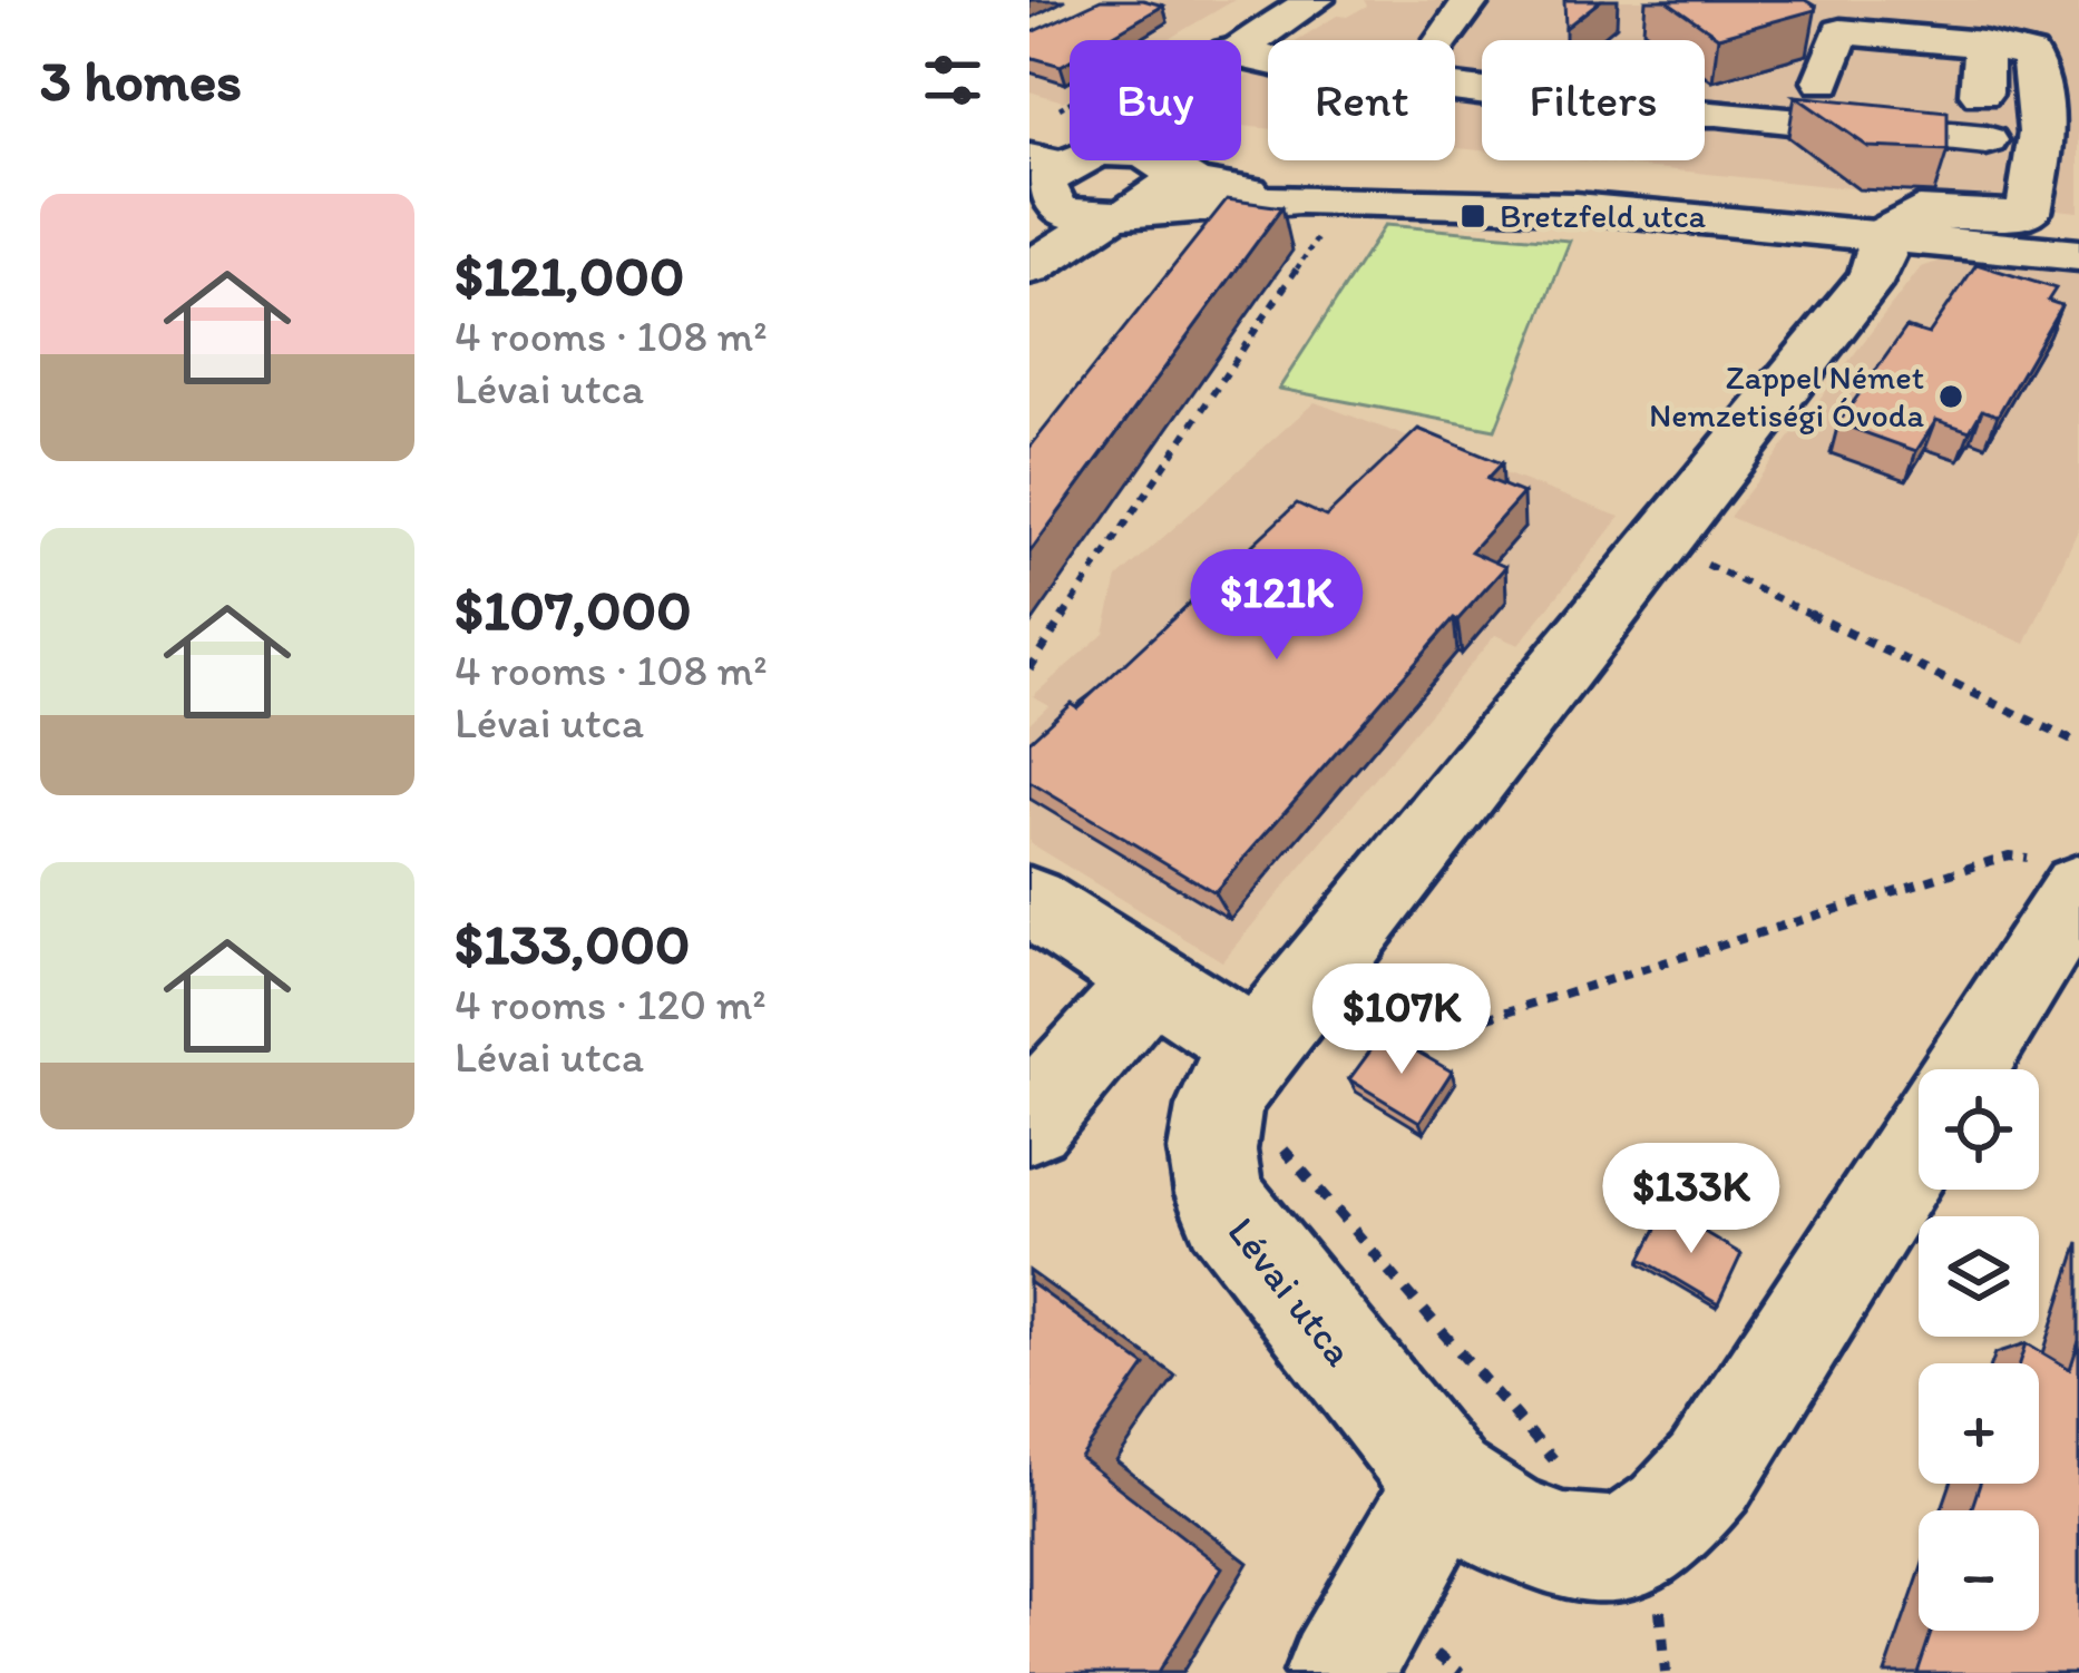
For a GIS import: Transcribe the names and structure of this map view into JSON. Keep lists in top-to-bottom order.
{
  "streets": {
    "main road": ["Lévai utca"]
  },
  "places": {
    "transit": ["Bretzfeld utca"],
    "other": ["Zappel Német Nemzetiségi Óvoda"]
  },
  "page": {
    "heading": "3 homes",
    "chip": ["Buy", "Rent", "Filters"],
    "list": [
      {
        "name": "$121,000",
        "note": "4 rooms · 108 m² · Lévai utca"
      },
      {
        "name": "$107,000",
        "note": "4 rooms · 108 m² · Lévai utca"
      },
      {
        "name": "$133,000",
        "note": "4 rooms · 120 m² · Lévai utca"
      }
    ],
    "price": ["$121K", "$107K", "$133K"],
    "map_buttons": ["+", "−"]
  }
}
